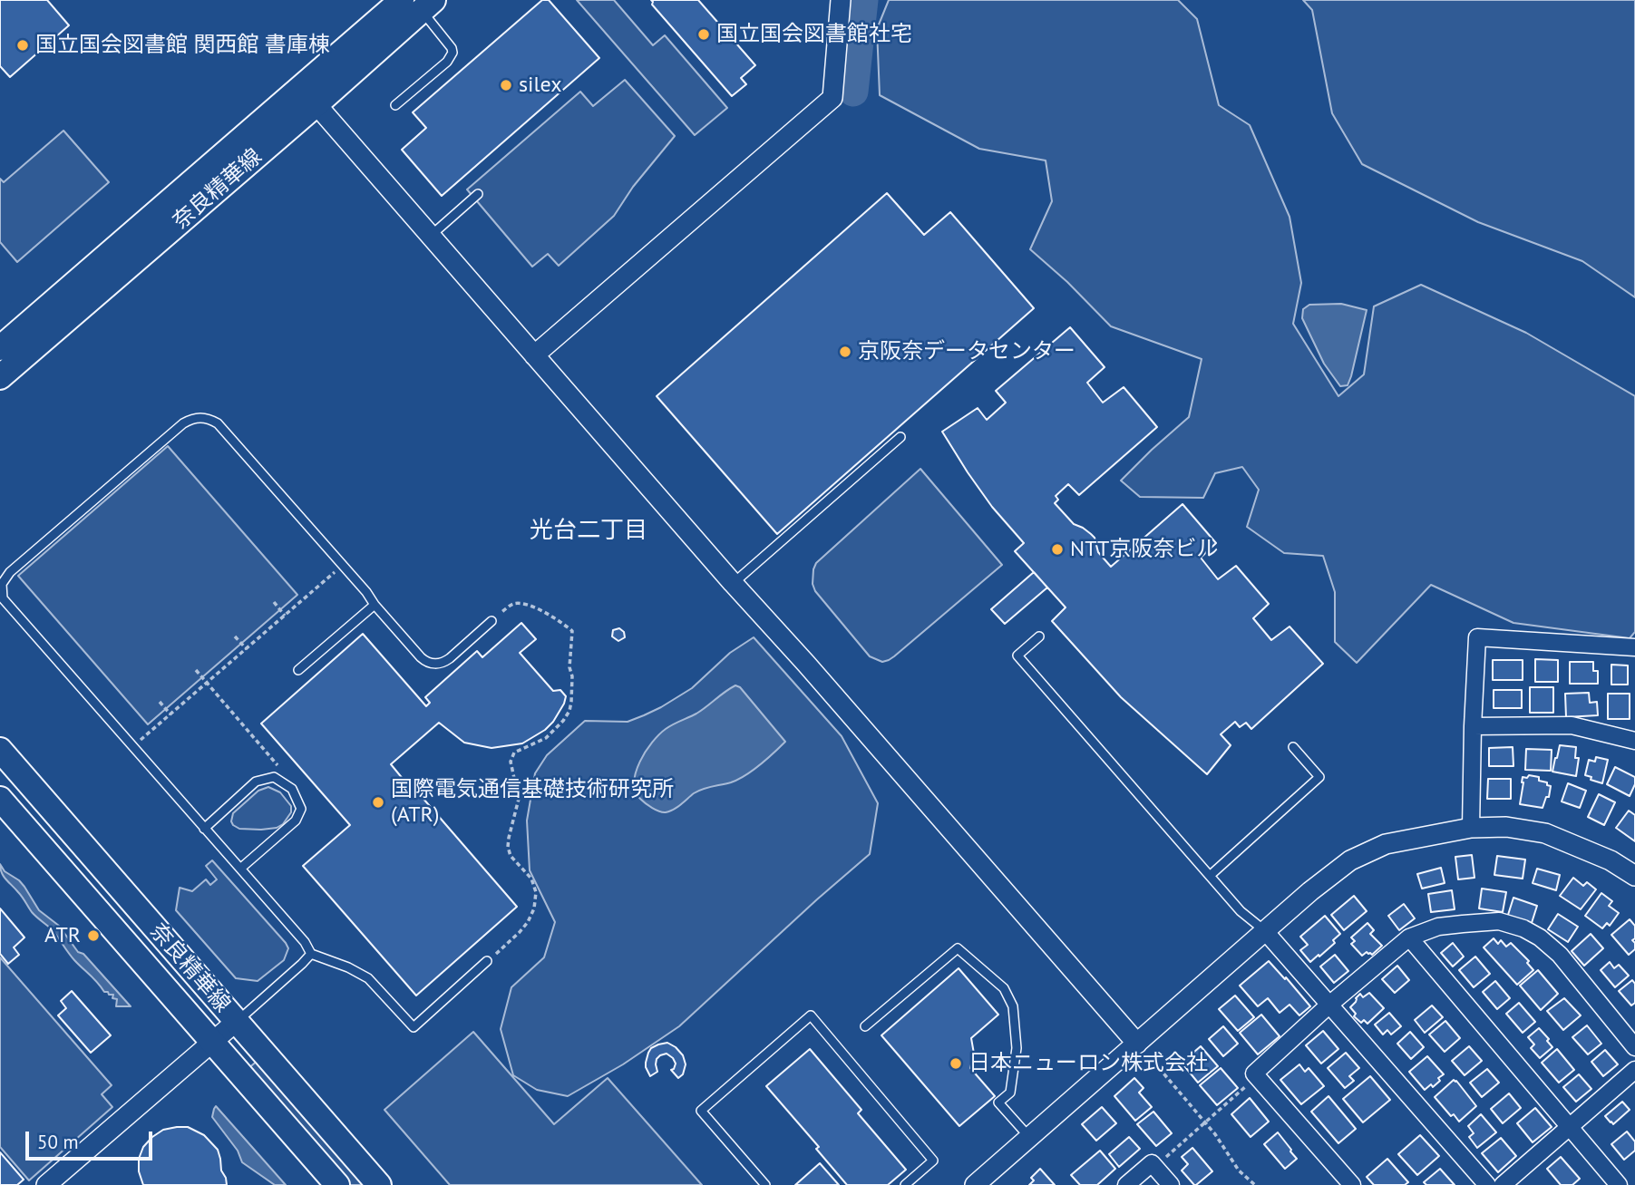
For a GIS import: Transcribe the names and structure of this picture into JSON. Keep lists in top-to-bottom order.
{
  "streets": {
    "main road": ["奈良精華線"]
  },
  "districts": ["光台二丁目"],
  "places": [
    "国立国会図書館社宅",
    "国立国会図書館 関西館 書庫棟",
    "silex",
    "京阪奈データセンター",
    "NTT京阪奈ビル",
    "国際電気通信基礎技術研究所 (ATR)",
    "ATR",
    "日本ニューロン株式会社"
  ],
  "scale_bar": "50 m"
}
